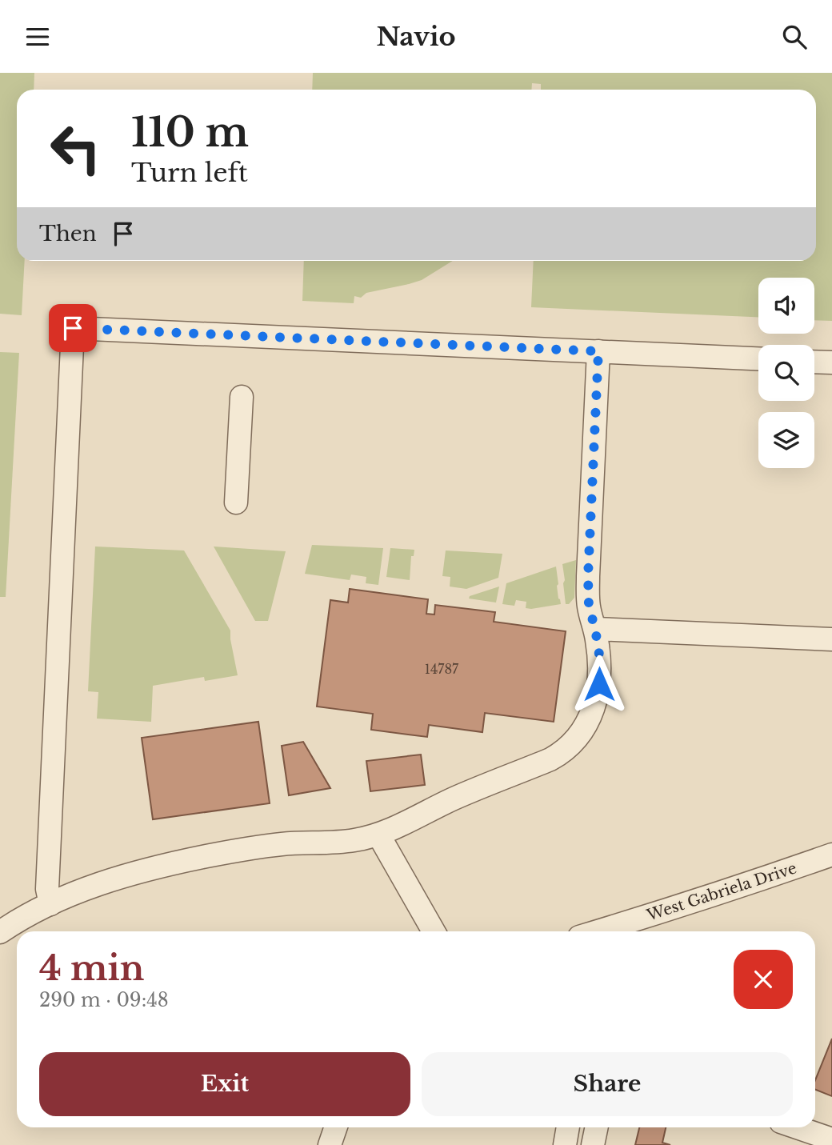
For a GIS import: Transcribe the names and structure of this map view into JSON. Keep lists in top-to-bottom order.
{
  "streets": {
    "street": ["West Gabriela Drive"]
  },
  "house_numbers": ["14787"],
  "page": {
    "header": "Navio",
    "turn": ["110 m", "Turn left"],
    "then": "Then",
    "heading": ["4 min", "290 m · 09:48"],
    "buttons": ["Exit", "Share"]
  }
}
